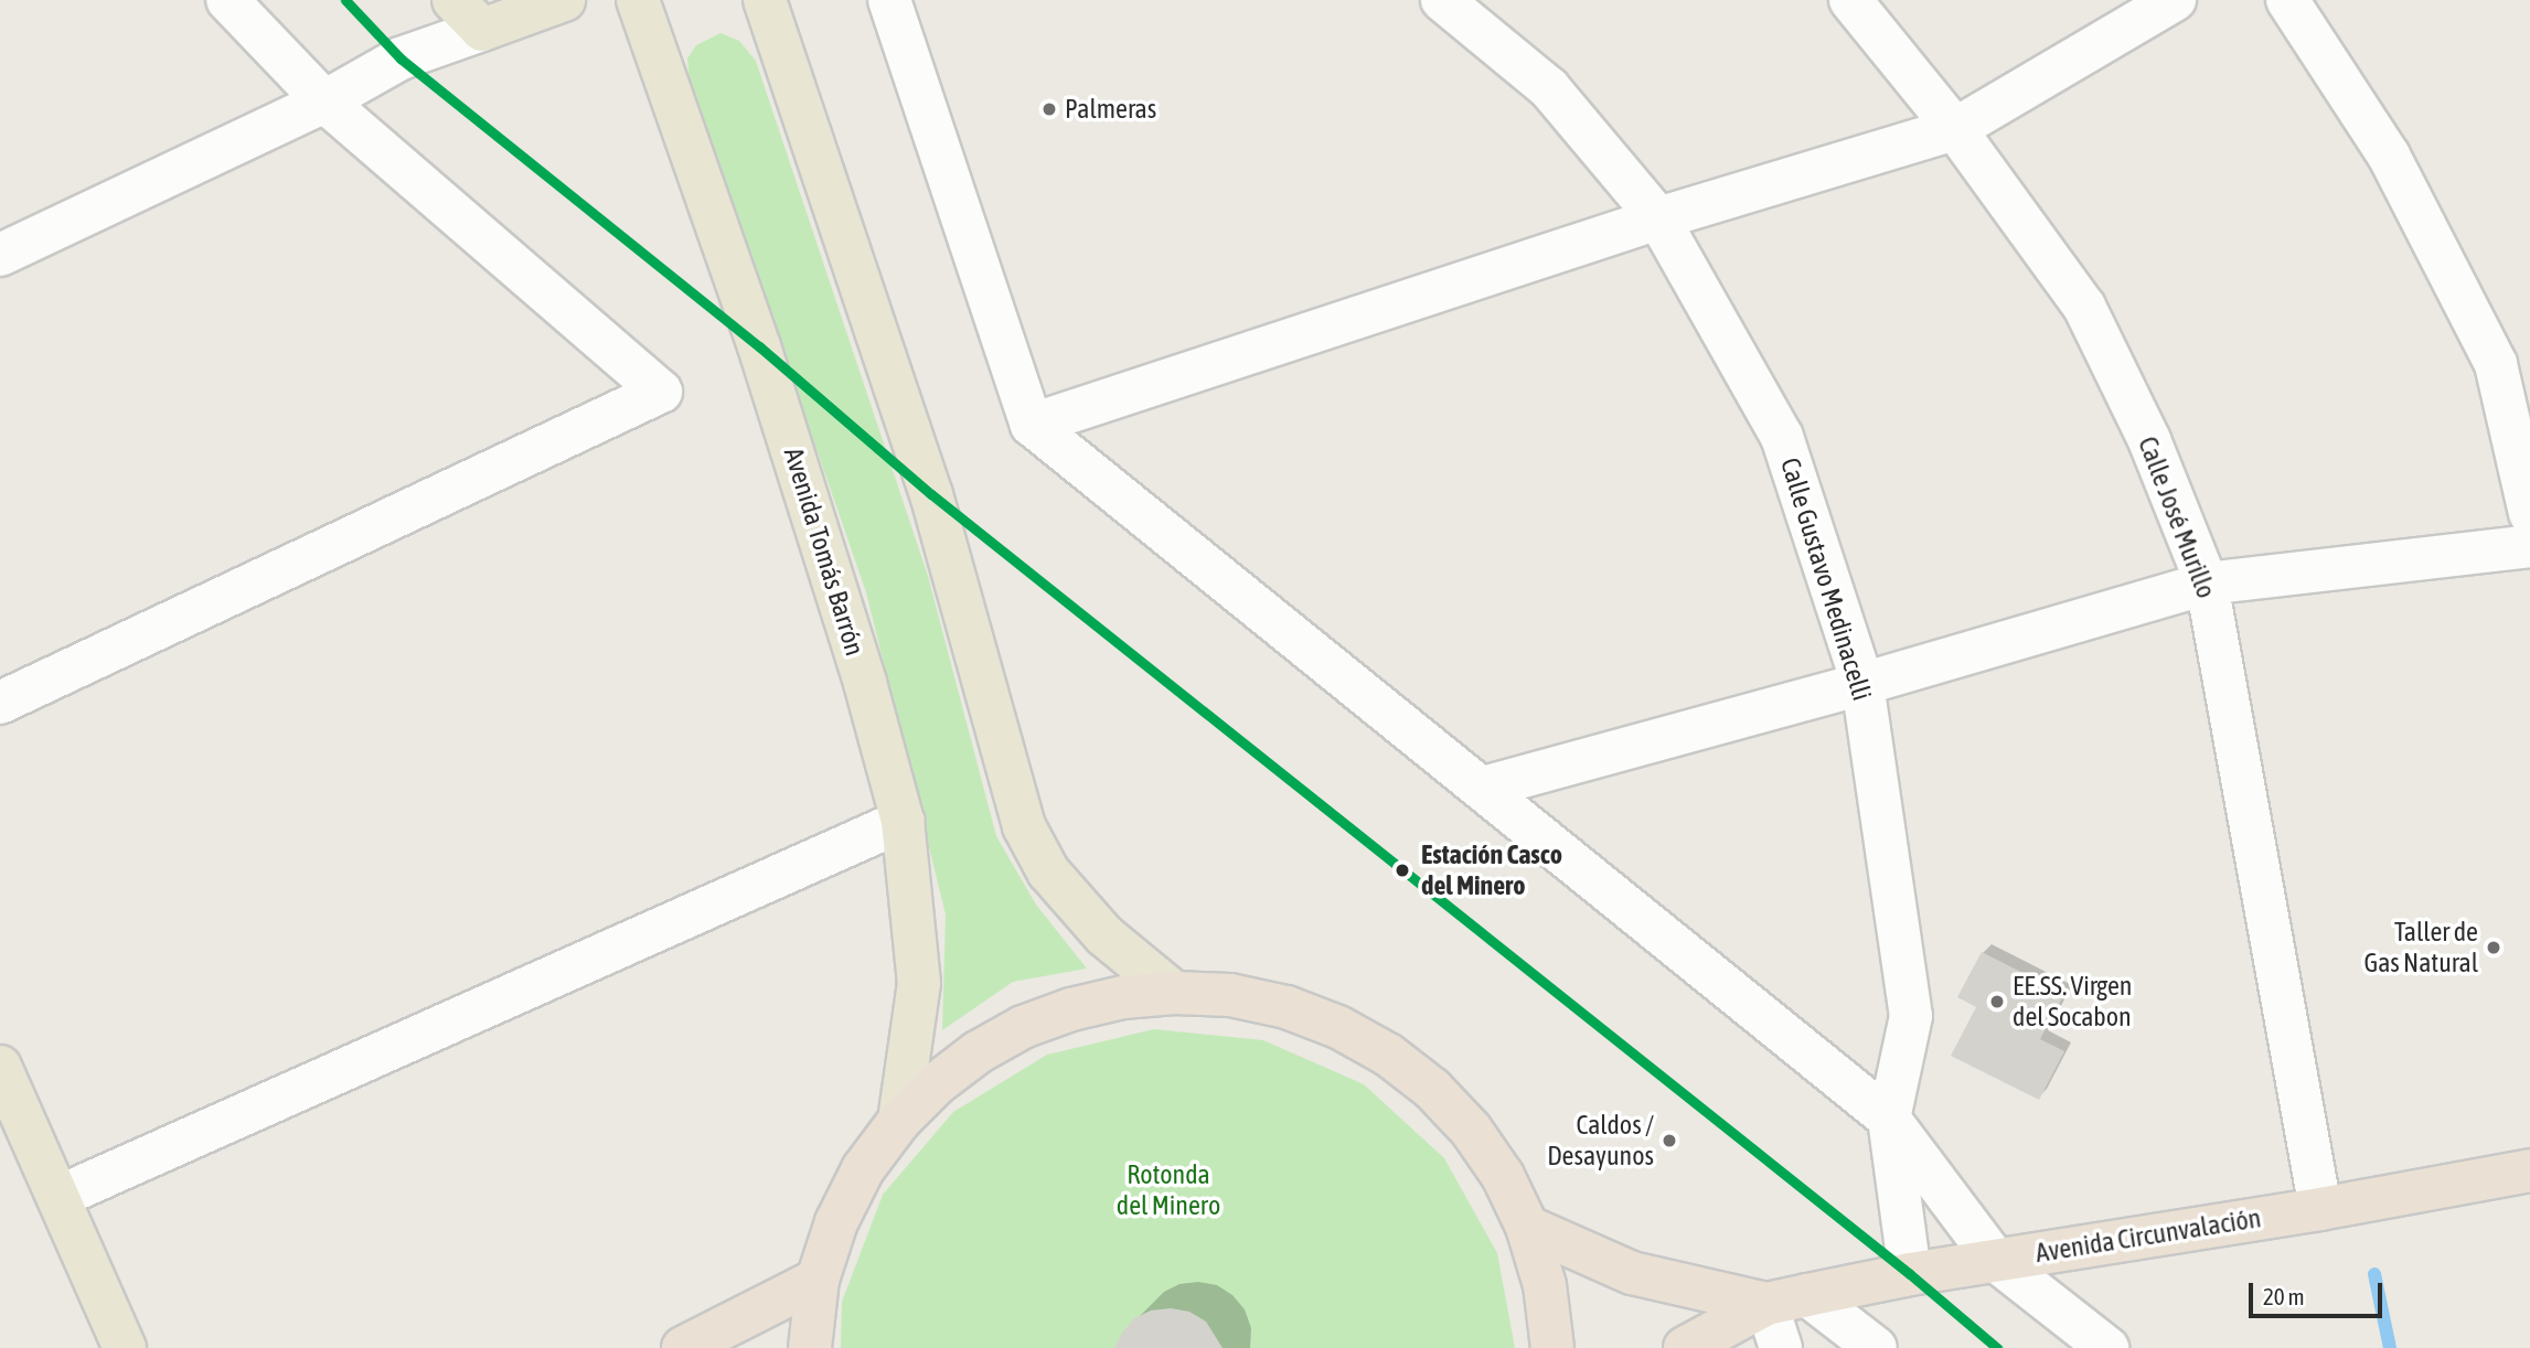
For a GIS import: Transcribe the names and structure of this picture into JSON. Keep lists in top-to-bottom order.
{
  "streets": {
    "highway": ["Avenida Circunvalación"],
    "main road": ["Avenida Tomás Barrón"],
    "street": ["Calle José Murillo", "Calle Gustavo Medinacelli"]
  },
  "crossings": [
    ["Calle José Murillo", "Avenida Circunvalación"],
    ["Calle Gustavo Medinacelli", "Avenida Circunvalación"]
  ],
  "parks": ["Rotonda del Minero"],
  "places": [
    "Palmeras",
    "Estación Casco del Minero",
    "Taller de Gas Natural",
    "EE.SS. Virgen del Socabon",
    "Caldos / Desayunos"
  ],
  "scale_bar": "20 m"
}
